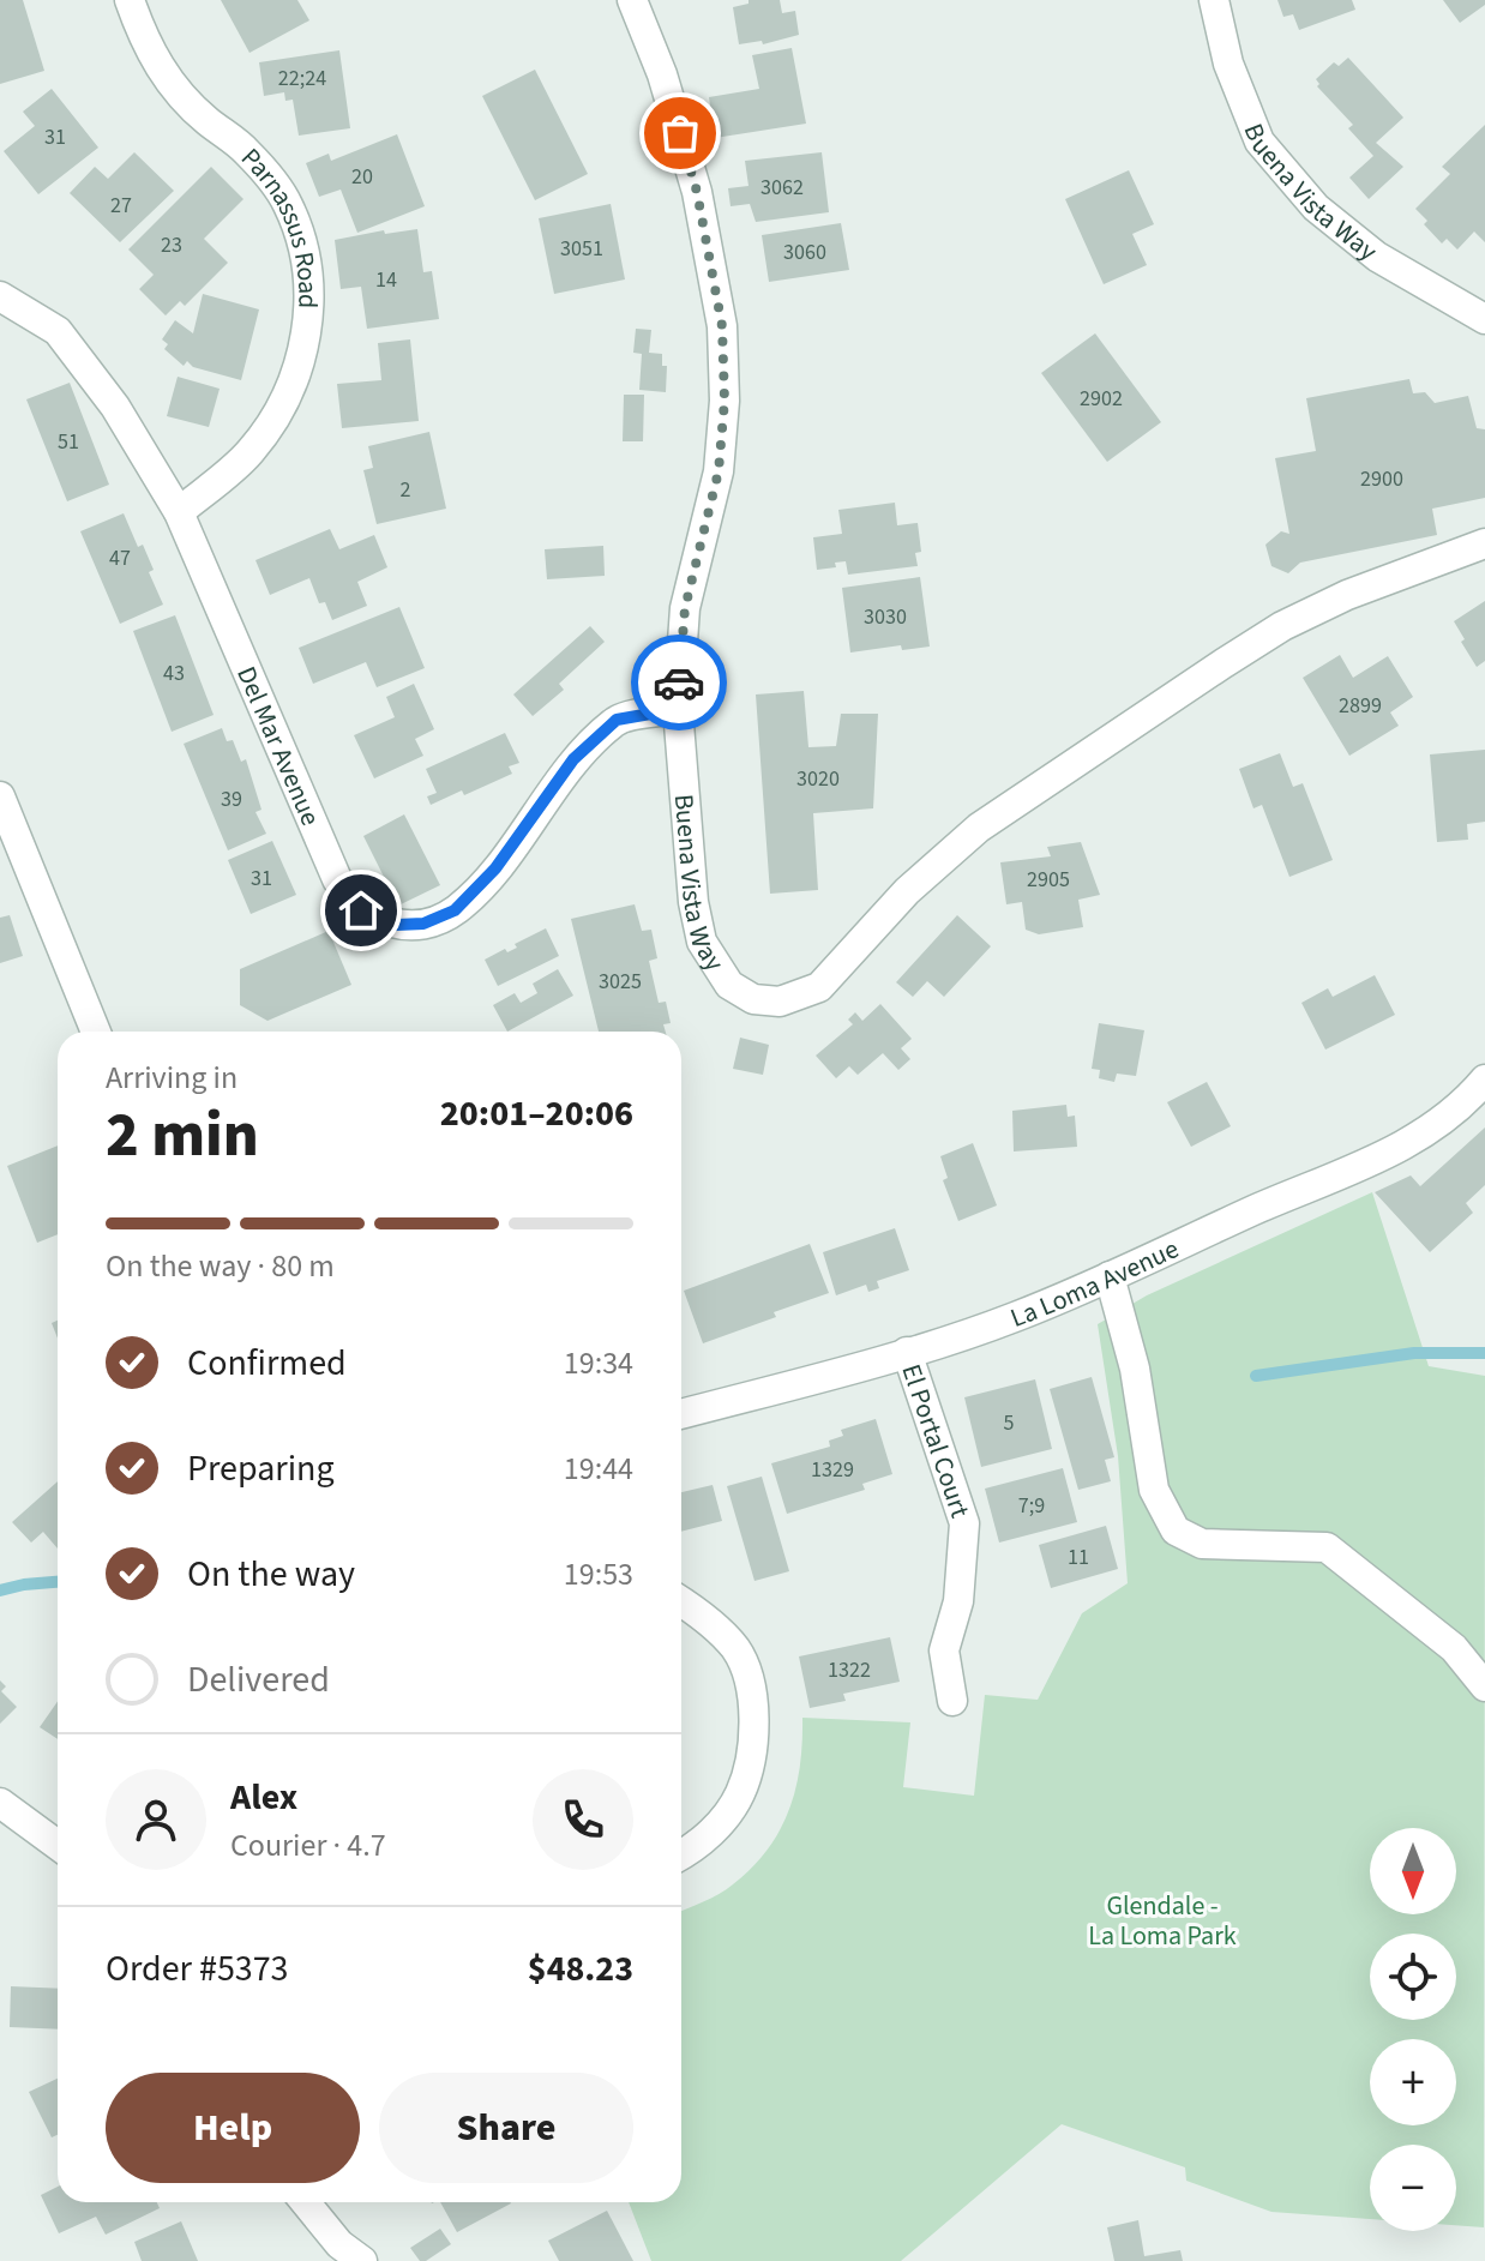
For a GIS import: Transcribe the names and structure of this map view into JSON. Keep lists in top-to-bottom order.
{
  "streets": {
    "street": [
      "Buena Vista Way",
      "Parnassus Road",
      "Del Mar Avenue",
      "La Loma Avenue",
      "El Portal Court"
    ]
  },
  "crossings": [
    ["Buena Vista Way", "Del Mar Avenue"],
    ["Parnassus Road", "Del Mar Avenue"],
    ["La Loma Avenue", "El Portal Court"]
  ],
  "parks": ["Glendale - La Loma Park"],
  "house_numbers": [
    "22;24",
    "31",
    "20",
    "3062",
    "27",
    "23",
    "3051",
    "3060",
    "14",
    "2902",
    "51",
    "2900",
    "2",
    "47",
    "3030",
    "43",
    "2899",
    "3020",
    "39",
    "31",
    "2905",
    "3025",
    "5",
    "1329",
    "7;9",
    "11",
    "1322"
  ],
  "north": "bottom",
  "page": {
    "heading": ["2 min", "Arriving in", "20:01–20:06"],
    "panel": [
      "Alex",
      "Courier · 4.7",
      "Order #5373",
      "$48.23"
    ],
    "bar": "On the way · 80 m",
    "list": [
      ["Confirmed", "19:34"],
      ["Preparing", "19:44"],
      ["On the way", "19:53"],
      "Delivered"
    ],
    "map_buttons": ["+", "−"],
    "buttons": ["Help", "Share"]
  }
}
